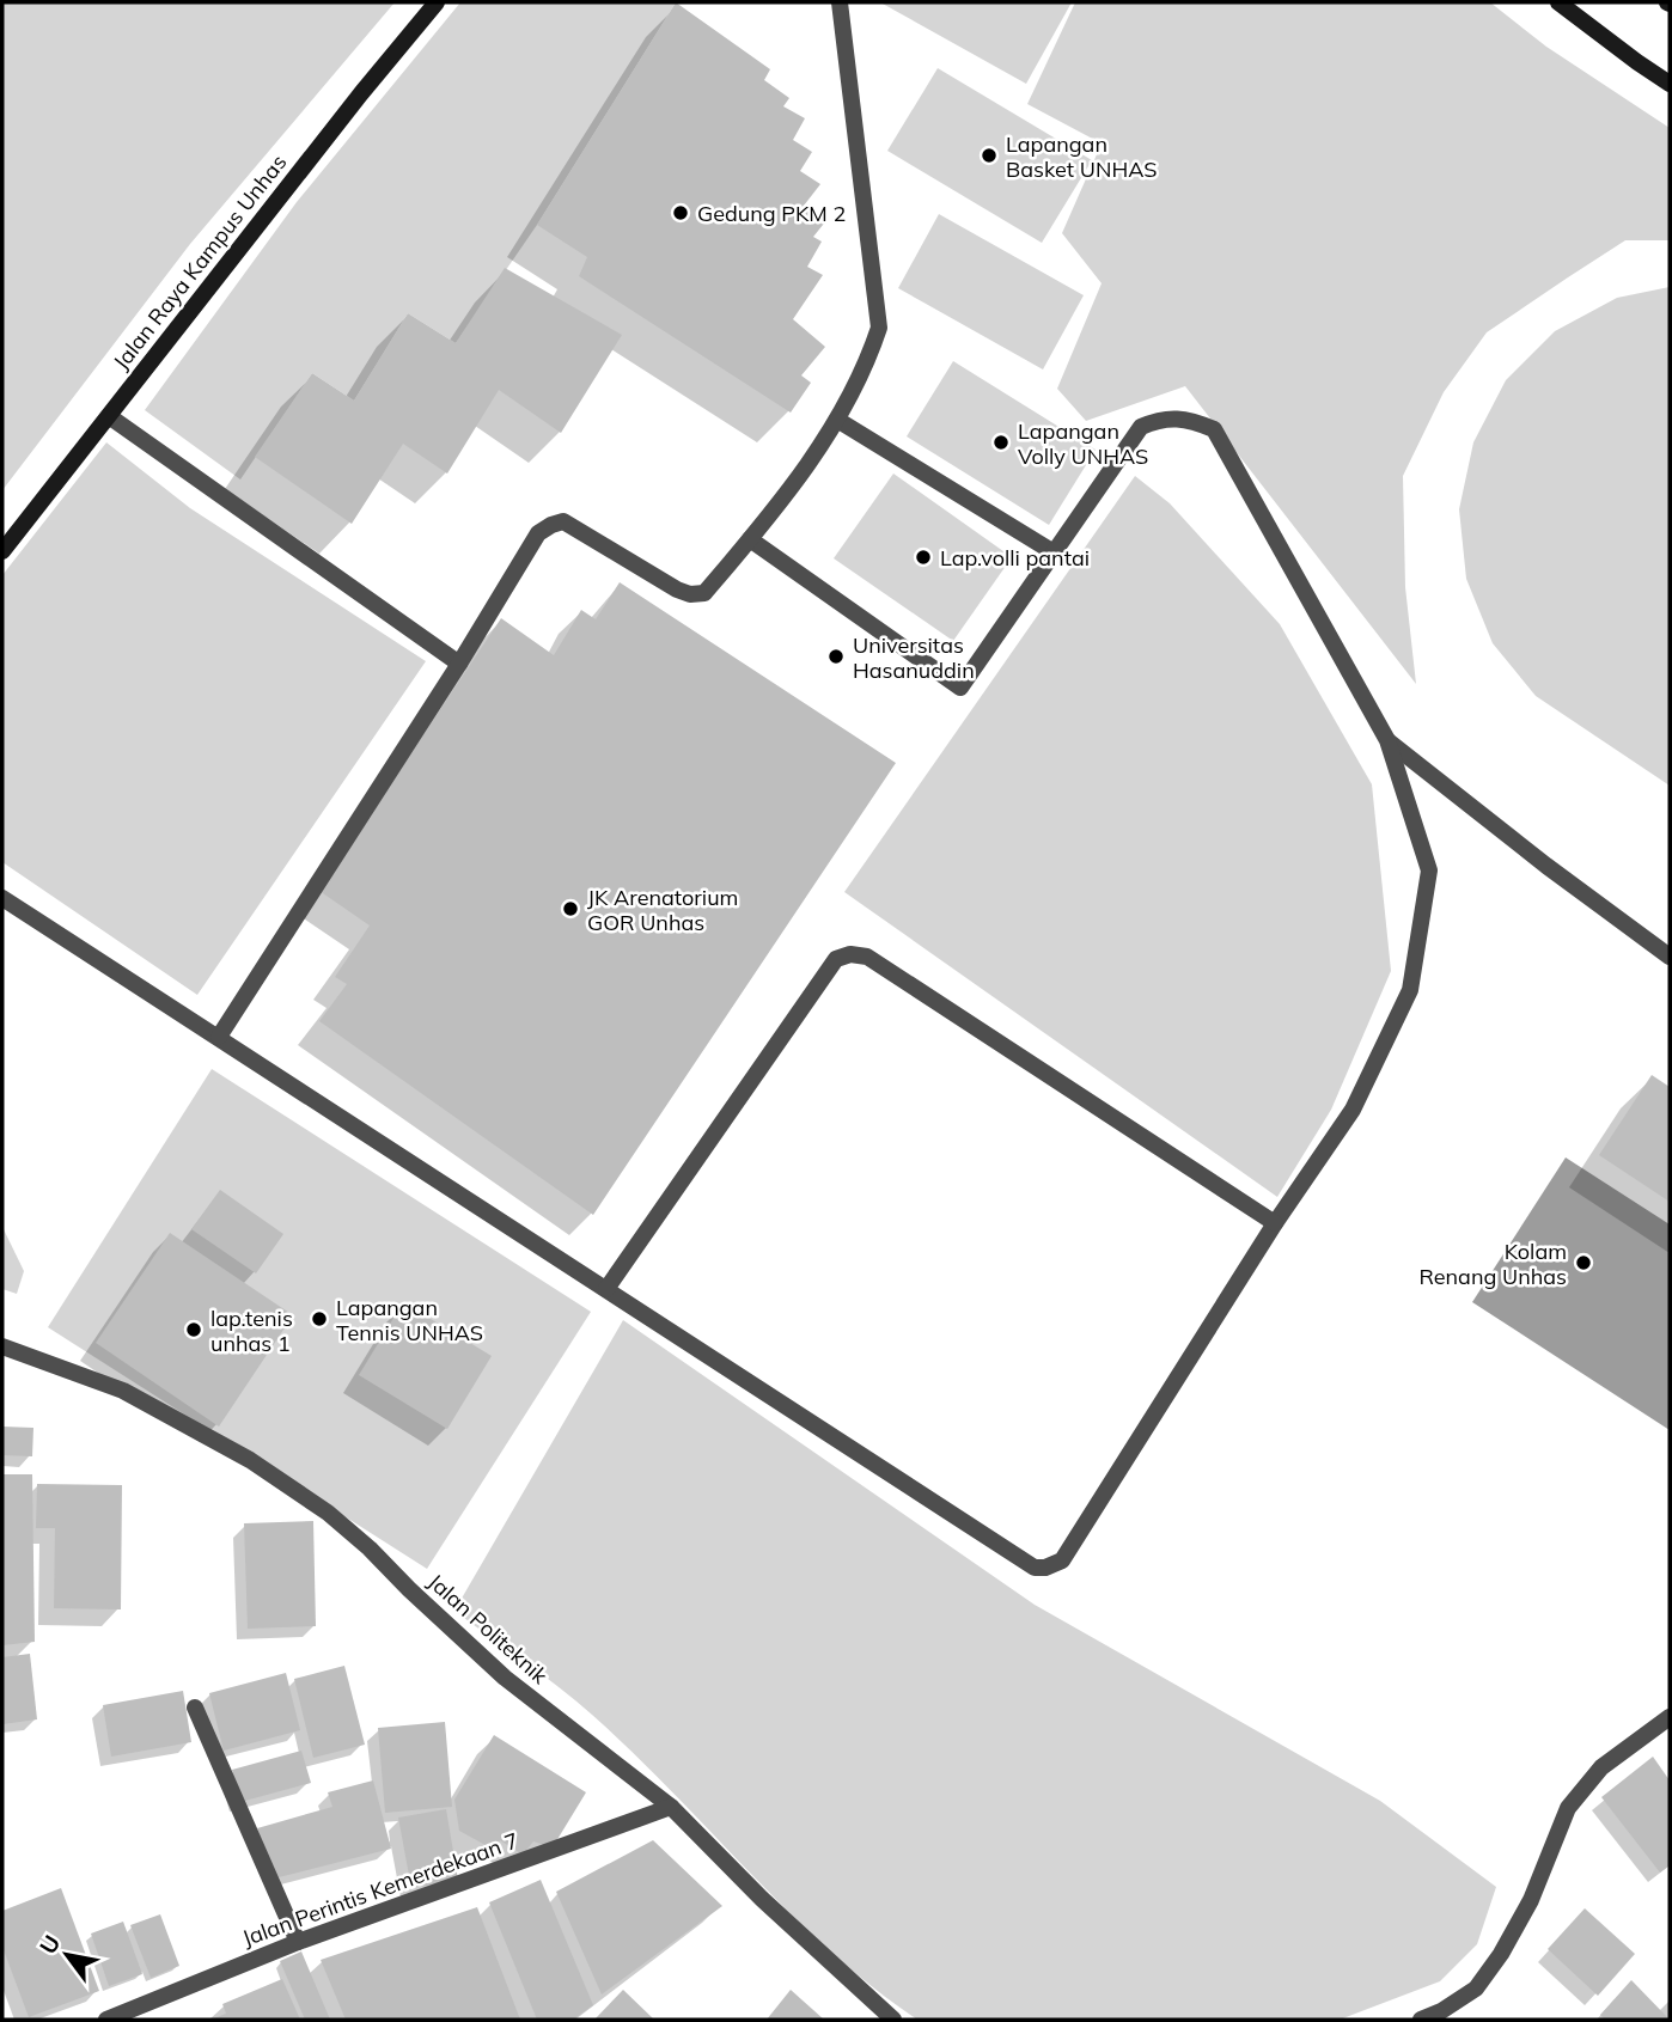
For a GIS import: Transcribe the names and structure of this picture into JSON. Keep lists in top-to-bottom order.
{
  "streets": {
    "street": ["Jalan Raya Kampus Unhas", "Jalan Politeknik", "Jalan Perintis Kemerdekaan 7"]
  },
  "crossings": [
    ["Jalan Politeknik", "Jalan Perintis Kemerdekaan 7"]
  ],
  "places": [
    "Lapangan Basket UNHAS",
    "Gedung PKM 2",
    "Lapangan Volly UNHAS",
    "Lap.volli pantai",
    "Universitas Hasanuddin",
    "JK Arenatorium GOR Unhas",
    "Kolam Renang Unhas",
    "Lapangan Tennis UNHAS",
    "lap.tenis unhas 1"
  ],
  "north": "top left"
}
